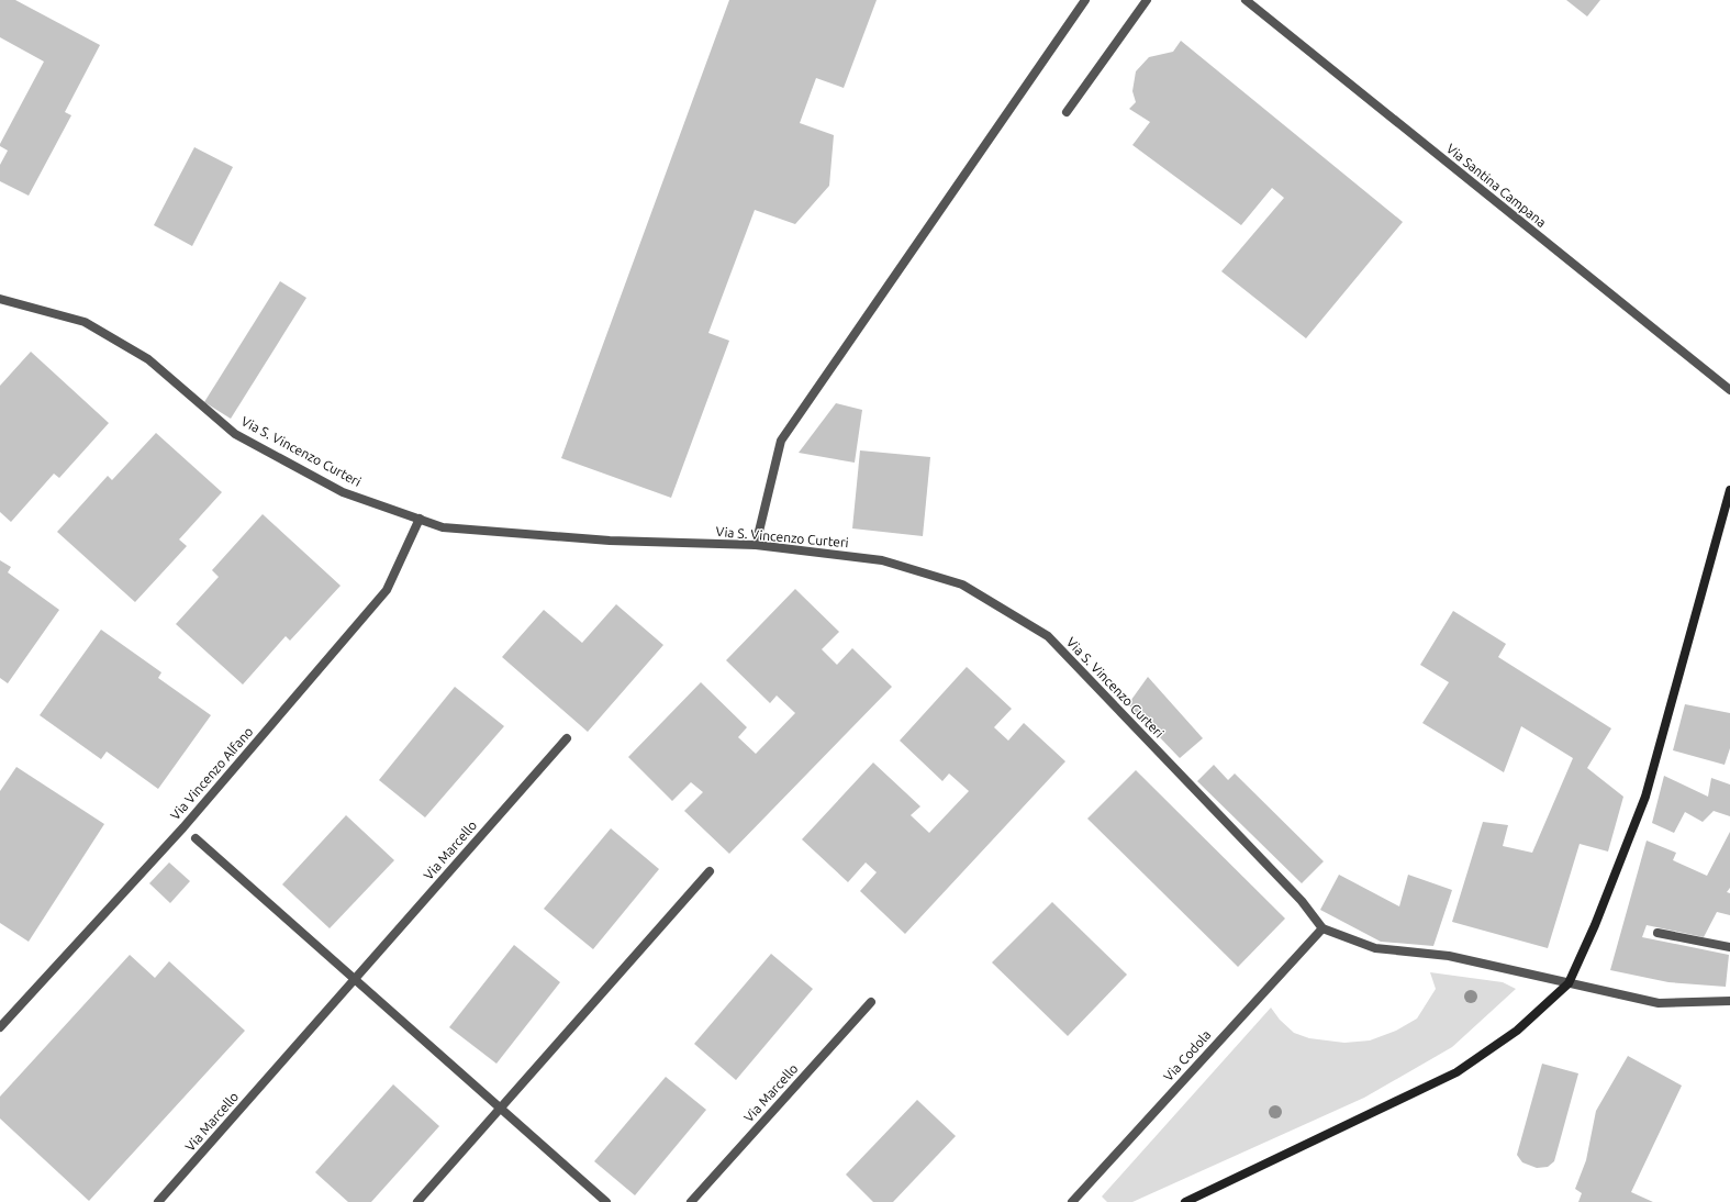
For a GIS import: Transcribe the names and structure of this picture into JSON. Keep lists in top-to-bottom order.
{
  "streets": {
    "street": [
      "Via Santina Campana",
      "Via S. Vincenzo Curteri",
      "Via Vincenzo Alfano",
      "Via Marcello",
      "Via Codola"
    ]
  },
  "crossings": [
    ["Via S. Vincenzo Curteri", "Via Vincenzo Alfano"],
    ["Via S. Vincenzo Curteri", "Via Codola"]
  ]
}
